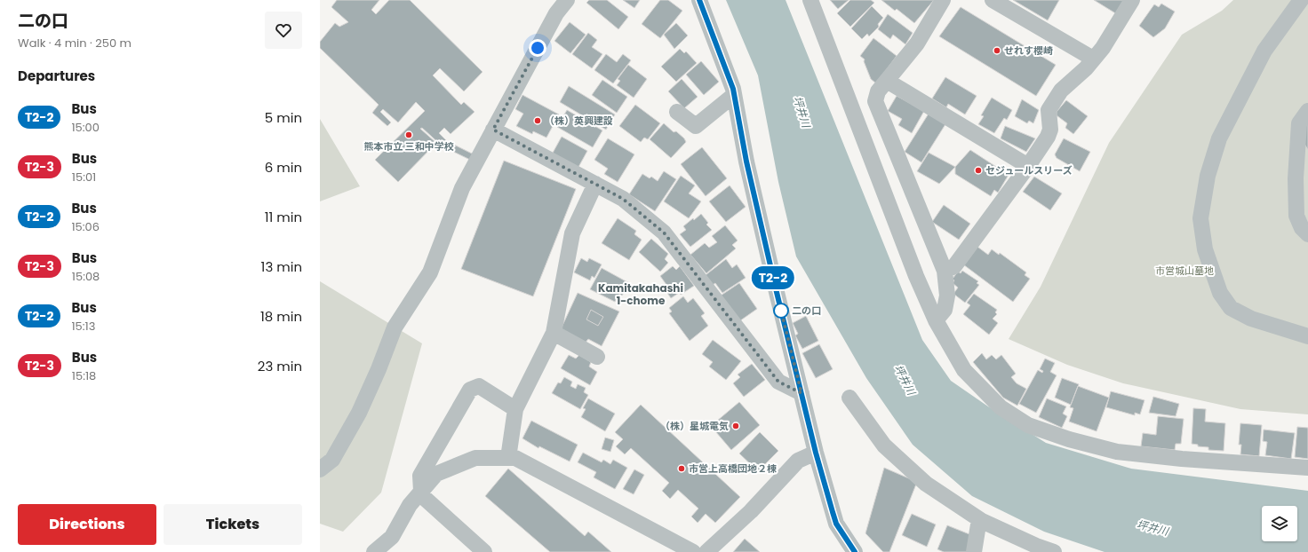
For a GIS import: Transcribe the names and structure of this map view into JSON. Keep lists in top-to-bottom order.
{
  "districts": ["Kamitakahashi 1-chome"],
  "water": ["坪井川"],
  "parks": ["市営城山墓地"],
  "places": [
    "せれす櫻崎",
    "（株）英興建設",
    "熊本市立 三和中学校",
    "セジュールスリーズ",
    "二の口",
    "（株）星城電気",
    "市営上高橋団地２棟"
  ],
  "lines": ["bus line T2-2"],
  "page": {
    "heading": [
      ["二の口", "Walk · 4 min · 250 m"],
      "Departures"
    ],
    "on_map": "T2-2",
    "list": [
      {
        "mark": "T2-2",
        "name": "Bus",
        "note": "15:00",
        "value": "5 min"
      },
      {
        "mark": "T2-3",
        "name": "Bus",
        "note": "15:01",
        "value": "6 min"
      },
      {
        "mark": "T2-2",
        "name": "Bus",
        "note": "15:06",
        "value": "11 min"
      },
      {
        "mark": "T2-3",
        "name": "Bus",
        "note": "15:08",
        "value": "13 min"
      },
      {
        "mark": "T2-2",
        "name": "Bus",
        "note": "15:13",
        "value": "18 min"
      },
      {
        "mark": "T2-3",
        "name": "Bus",
        "note": "15:18",
        "value": "23 min"
      }
    ],
    "buttons": ["Directions", "Tickets"]
  }
}
